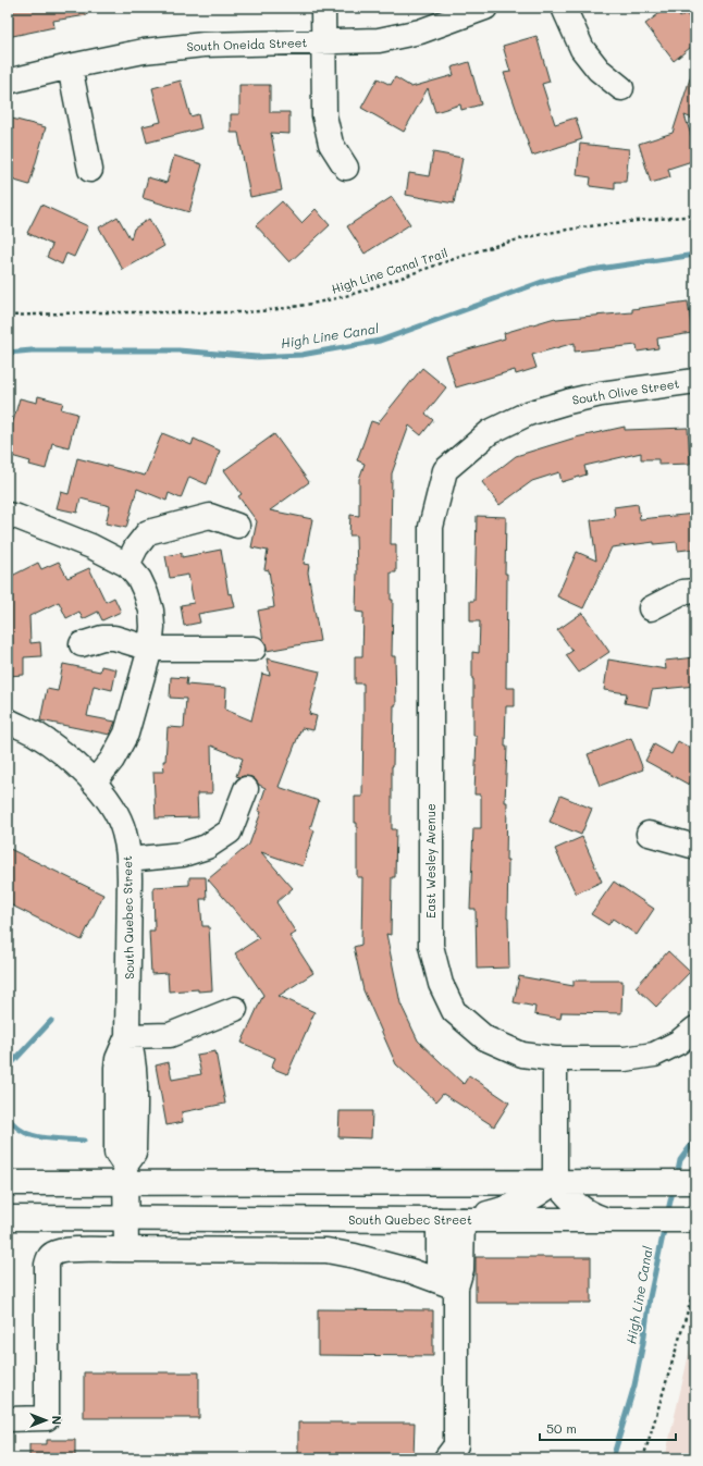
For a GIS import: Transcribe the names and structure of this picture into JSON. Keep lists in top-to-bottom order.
{
  "streets": {
    "street": [
      "South Oneida Street",
      "South Olive Street",
      "East Wesley Avenue",
      "South Quebec Street"
    ],
    "path": ["High Line Canal Trail"]
  },
  "crossings": [
    ["South Olive Street", "East Wesley Avenue"]
  ],
  "water": ["High Line Canal"],
  "scale_bar": "50 m",
  "north": "right"
}
